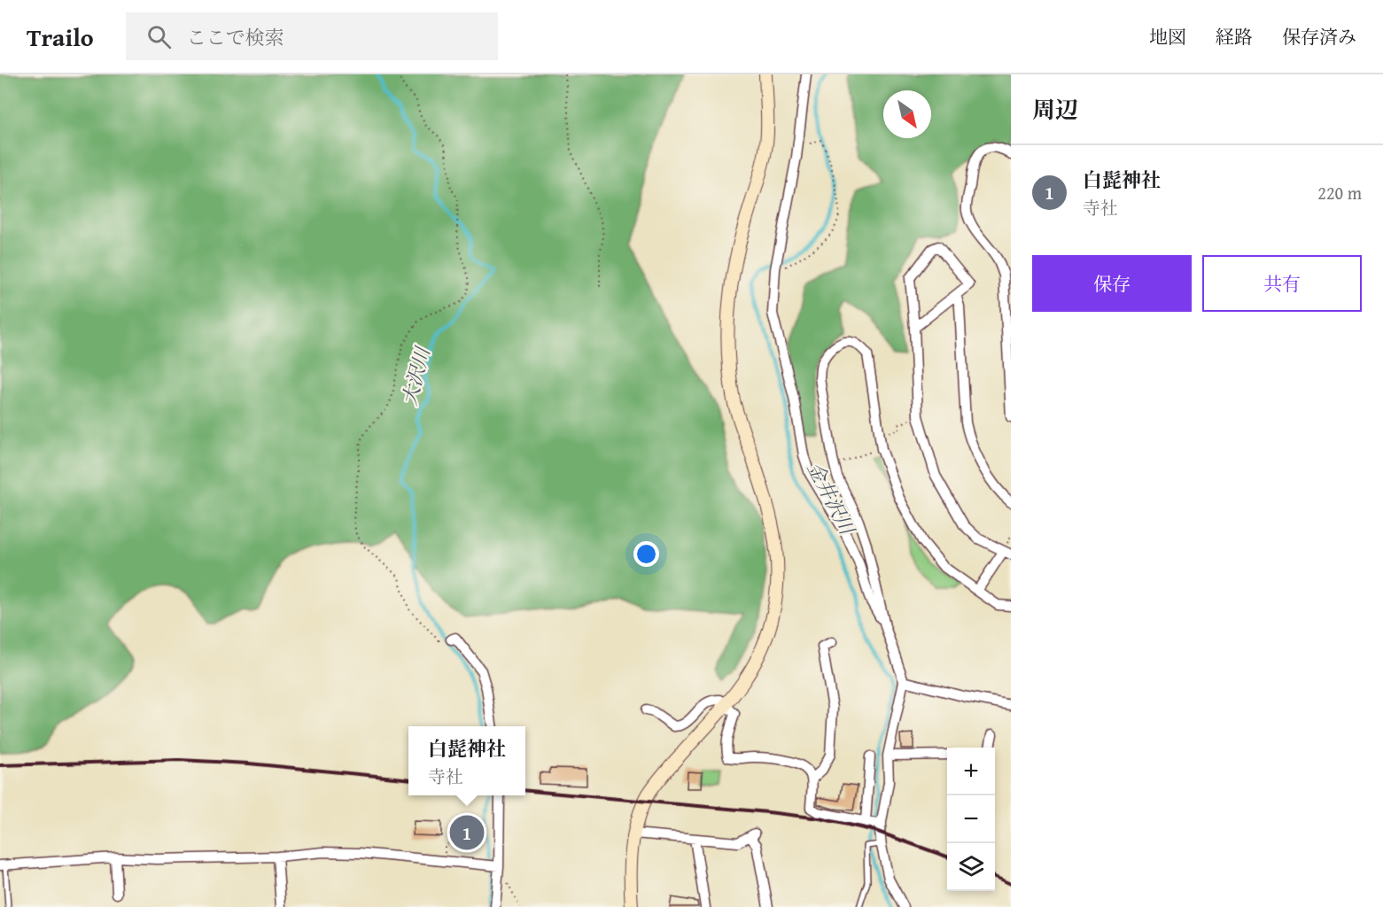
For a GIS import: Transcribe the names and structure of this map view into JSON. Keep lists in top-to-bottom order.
{
  "water": ["大沢川", "金井沢川"],
  "north": "bottom right",
  "page": {
    "header": "Trailo",
    "search": "ここで検索",
    "nav": ["地図", "経路", "保存済み"],
    "heading": "周辺",
    "list": [
      {
        "mark": "1",
        "name": "白髭神社",
        "note": "寺社",
        "value": "220 m"
      }
    ],
    "buttons": ["保存", "共有"],
    "popup": ["白髭神社", "寺社"],
    "map_buttons": ["+", "−"],
    "pins": "1"
  }
}
